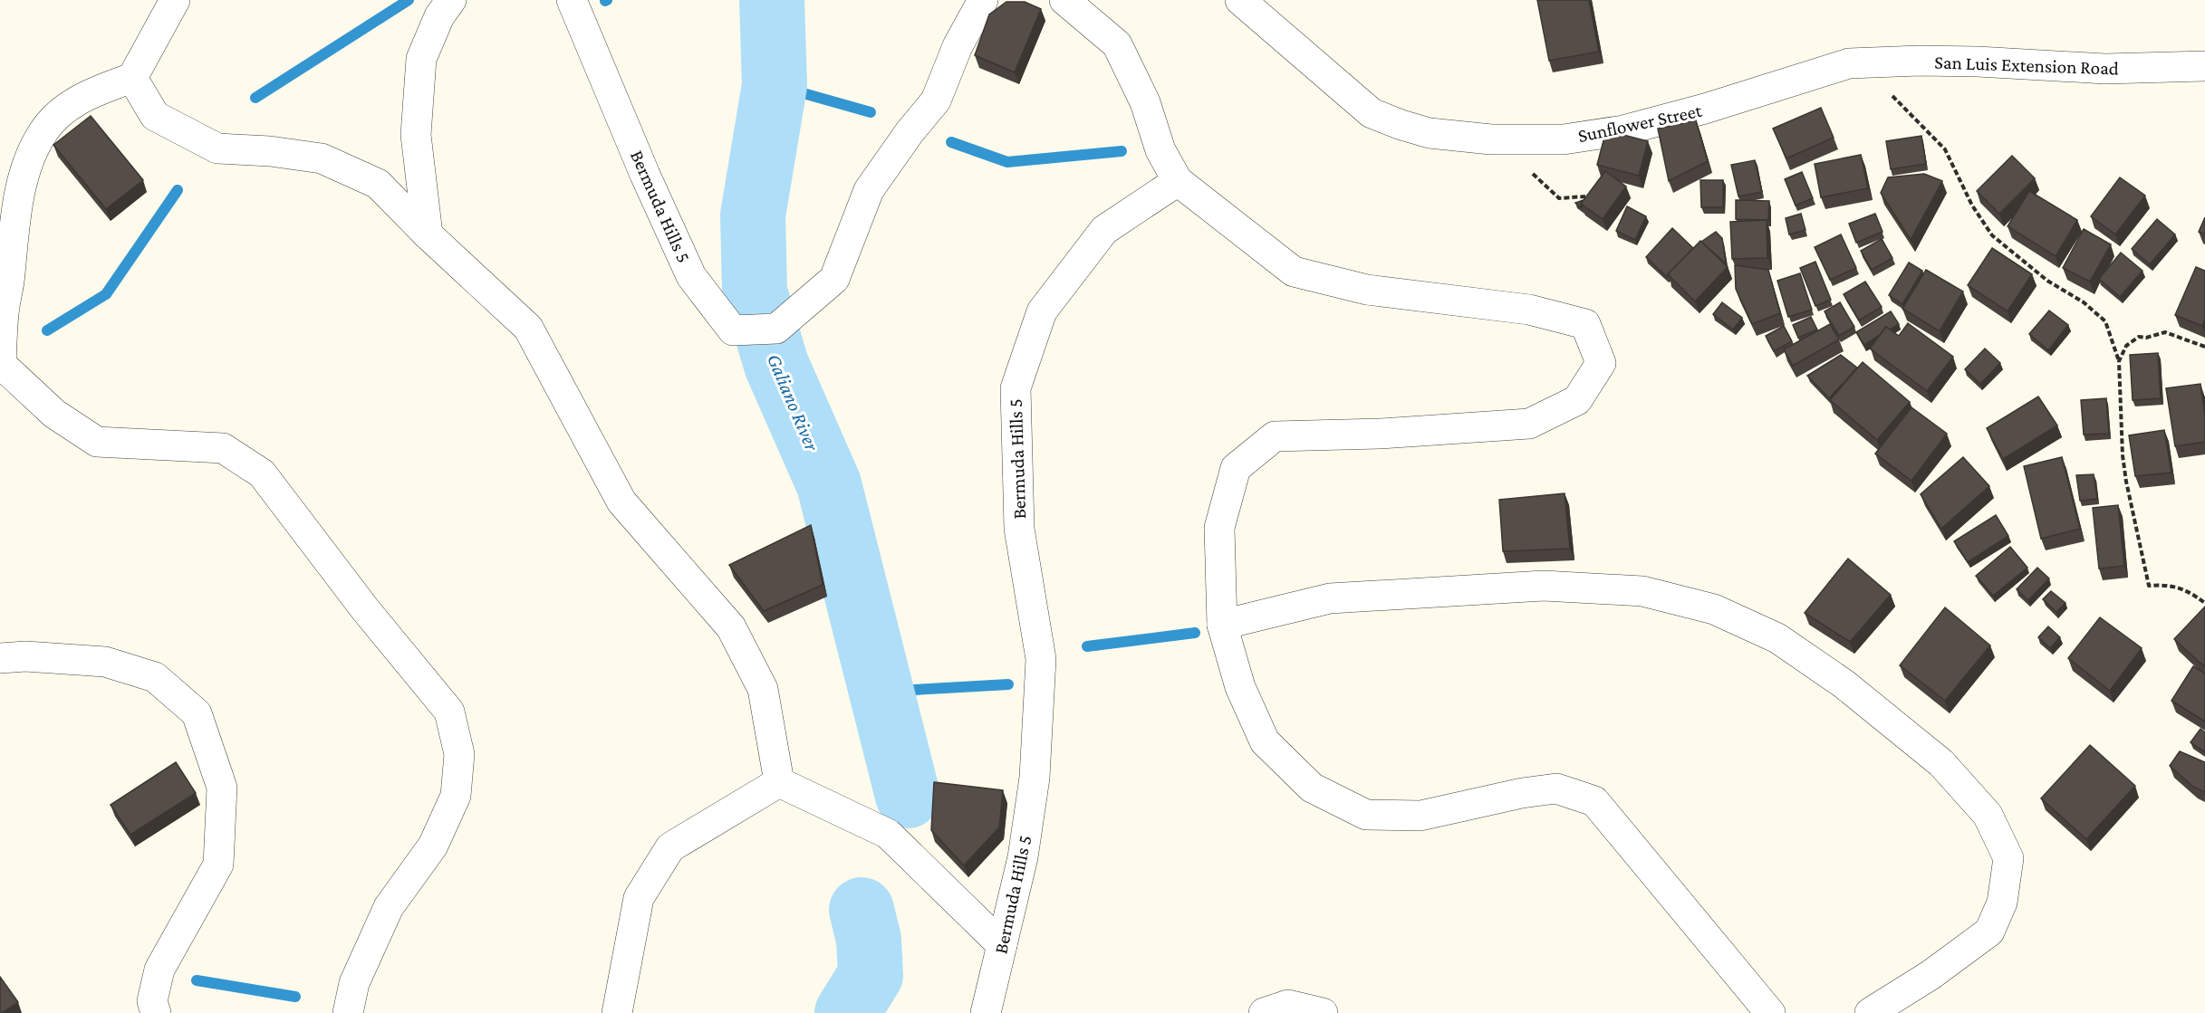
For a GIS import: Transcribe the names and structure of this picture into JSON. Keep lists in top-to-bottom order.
{
  "streets": {
    "street": ["San Luis Extension Road", "Sunflower Street", "Bermuda Hills 5"]
  },
  "crossings": [
    ["San Luis Extension Road", "Sunflower Street"]
  ],
  "water": ["Galiano River"]
}
